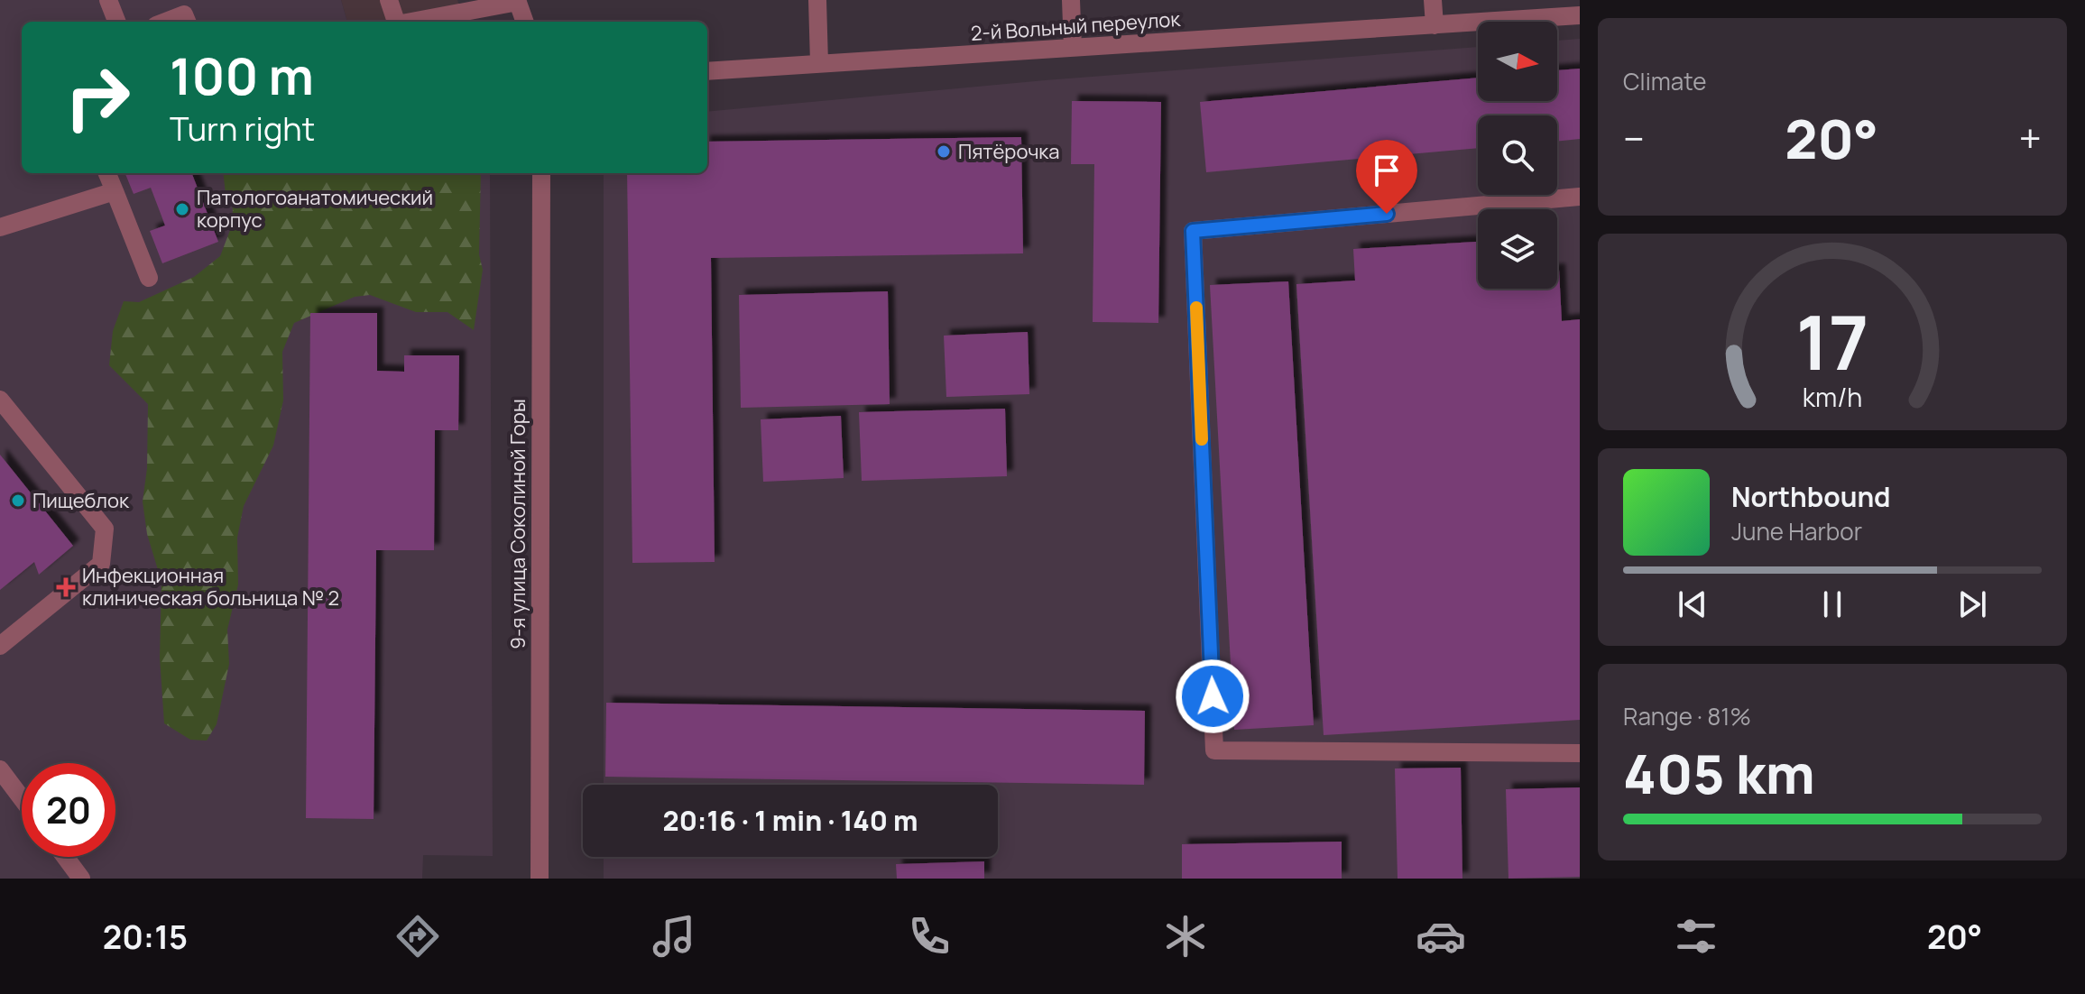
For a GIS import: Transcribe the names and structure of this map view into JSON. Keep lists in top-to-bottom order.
{
  "streets": {
    "street": ["2-й Вольный переулок", "9-я улица Соколиной Горы"]
  },
  "places": {
    "other": ["Пятёрочка", "Патологоанатомический корпус", "Пищеблок"],
    "health": ["Инфекционная клиническая больница № 2"]
  },
  "north": "right",
  "page": {
    "tile": [
      "Climate",
      ["Range · 81%", "405 km"]
    ],
    "turn": ["100 m", "Turn right"],
    "heat": ["−", "20°", "+"],
    "song": ["Northbound", "June Harbor"],
    "limit": "20",
    "trip": "20:16 · 1 min · 140 m",
    "tabs": ["20:15", "20°"],
    "gauge": ["17", "km/h"]
  }
}
